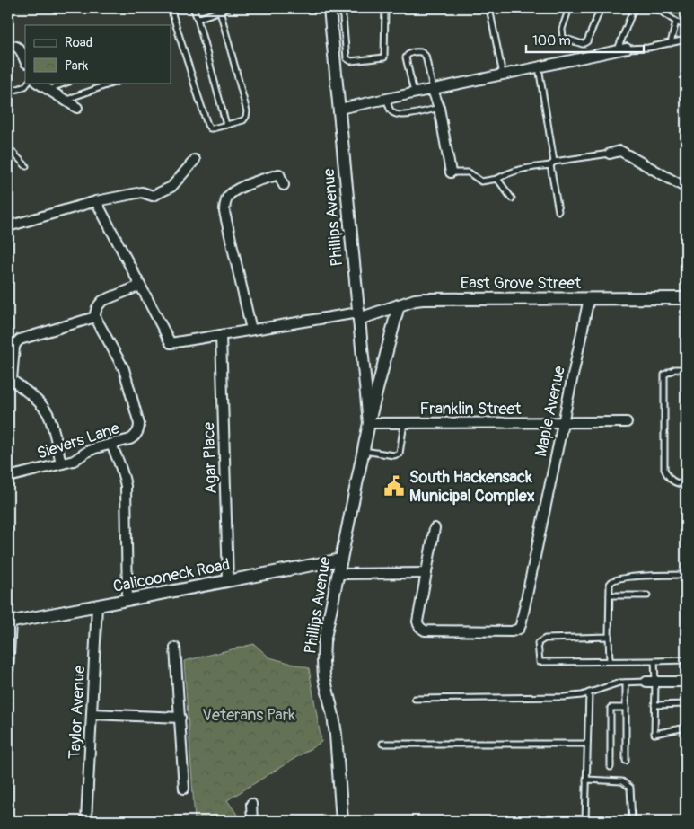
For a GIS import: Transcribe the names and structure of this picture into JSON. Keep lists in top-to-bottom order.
{
  "streets": {
    "street": [
      "Phillips Avenue",
      "East Grove Street",
      "Franklin Street",
      "Maple Avenue",
      "Sievers Lane",
      "Agar Place",
      "Calicooneck Road",
      "Taylor Avenue"
    ]
  },
  "crossings": [
    ["Phillips Avenue", "East Grove Street"],
    ["Phillips Avenue", "Franklin Street"],
    ["Phillips Avenue", "Calicooneck Road"],
    ["East Grove Street", "Maple Avenue"],
    ["East Grove Street", "Agar Place"],
    ["Franklin Street", "Maple Avenue"],
    ["Agar Place", "Calicooneck Road"],
    ["Calicooneck Road", "Taylor Avenue"]
  ],
  "parks": ["Veterans Park"],
  "places": {
    "public building": ["South Hackensack Municipal Complex"]
  },
  "legend": ["Road", "Park"],
  "scale_bar": "100 m"
}
